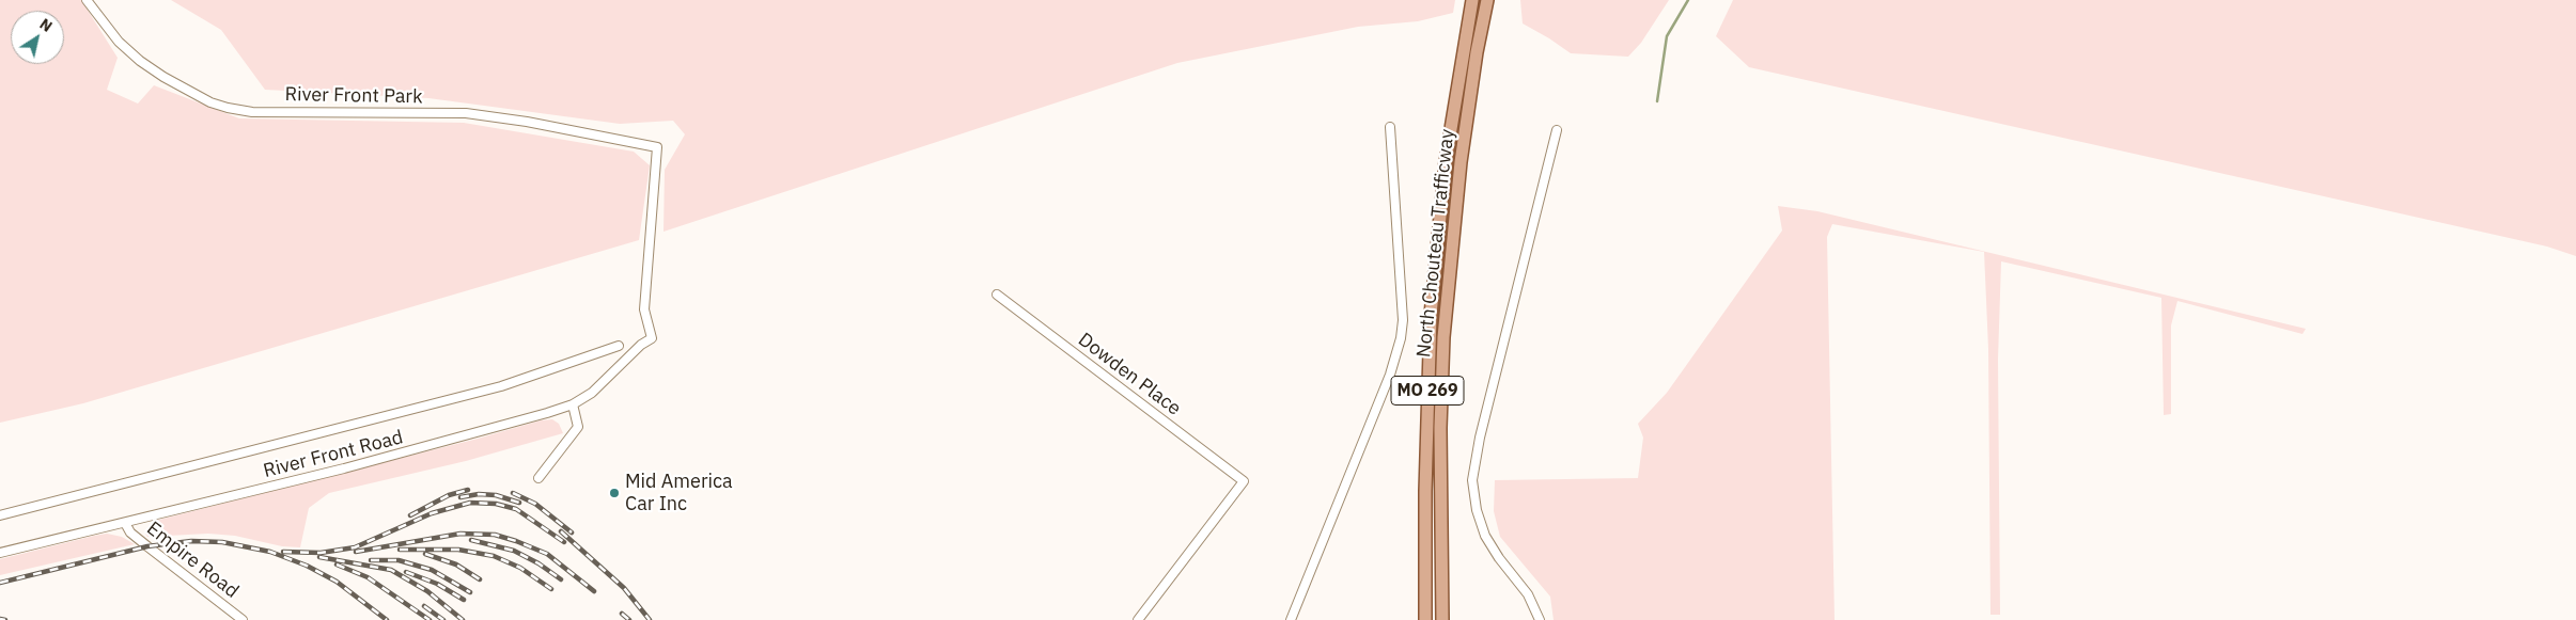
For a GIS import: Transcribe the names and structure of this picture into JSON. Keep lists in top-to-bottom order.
{
  "streets": {
    "main road": ["North Chouteau Trafficway", "MO 269"],
    "street": [
      "River Front Park",
      "Dowden Place",
      "River Front Road",
      "Empire Road"
    ]
  },
  "crossings": [
    ["River Front Park", "River Front Road"],
    ["River Front Road", "Empire Road"]
  ],
  "places": ["Mid America Car Inc"],
  "north": "top right"
}
